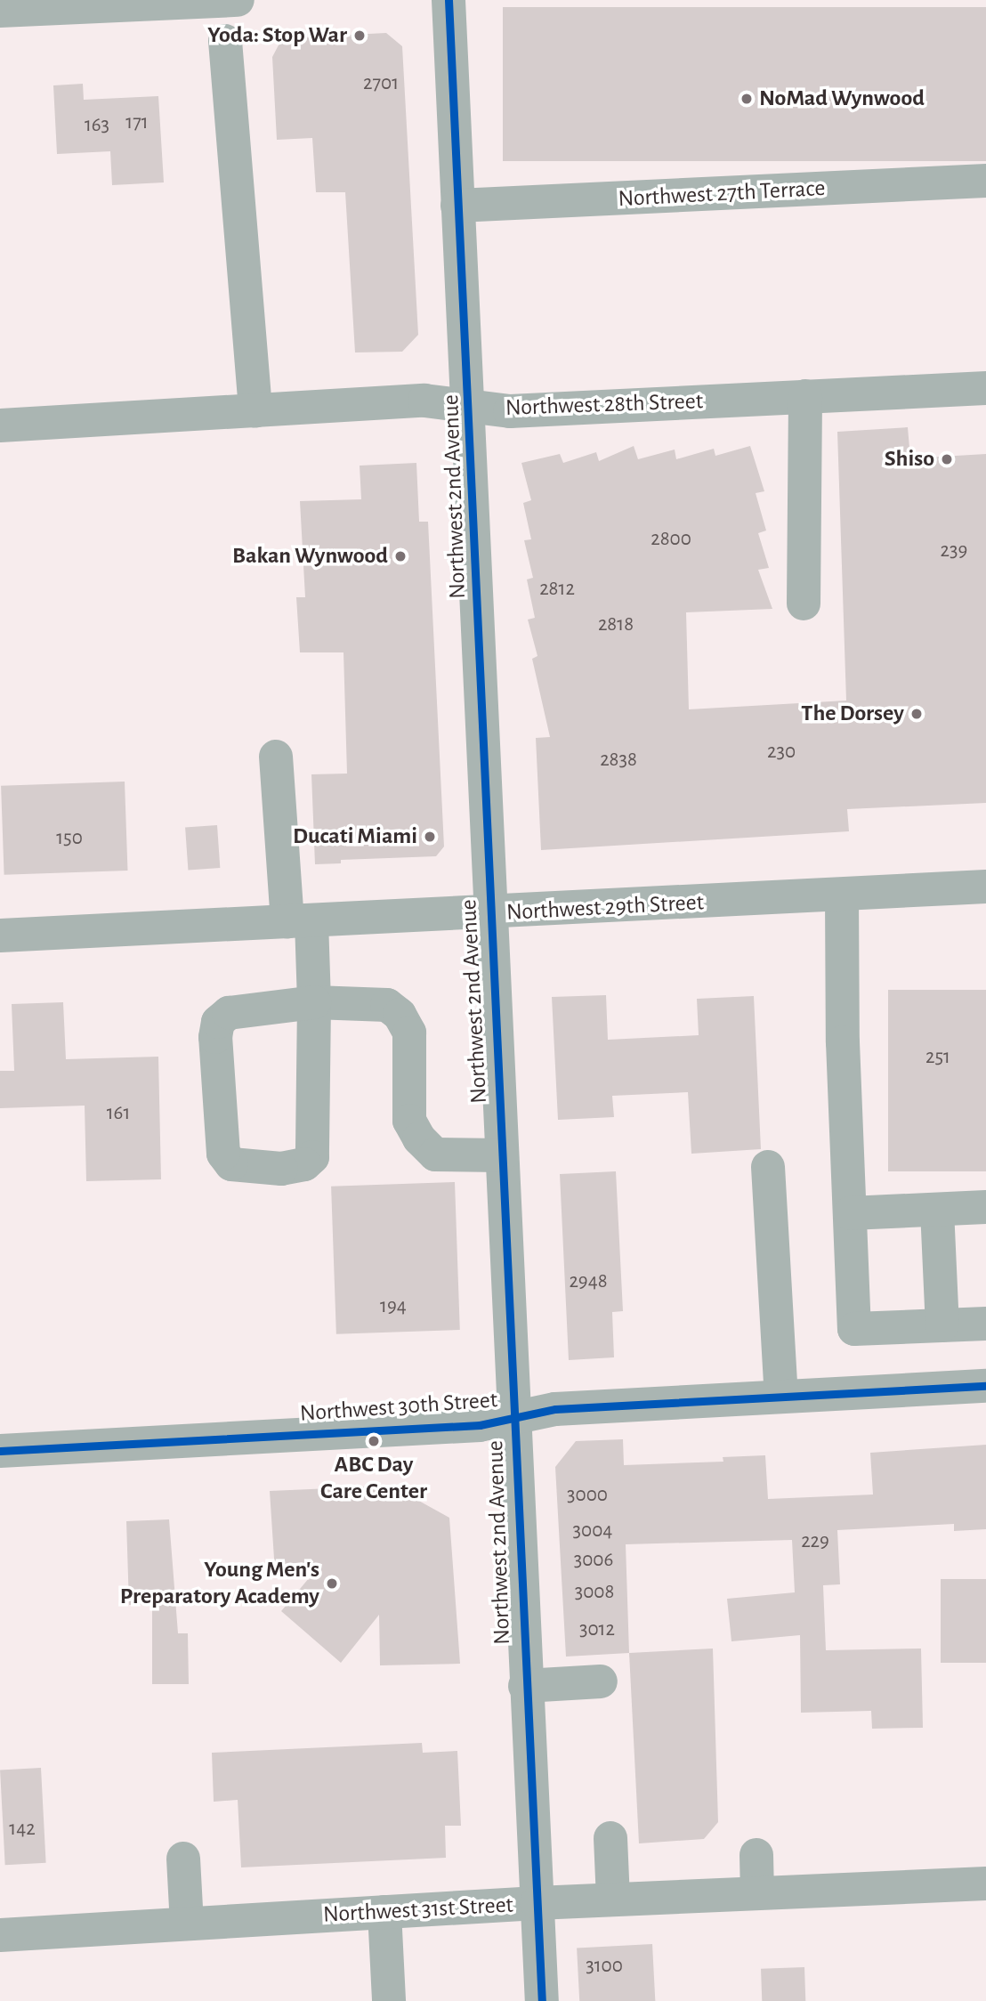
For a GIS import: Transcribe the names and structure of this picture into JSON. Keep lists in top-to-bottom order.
{
  "streets": {
    "street": [
      "Northwest 27th Terrace",
      "Northwest 28th Street",
      "Northwest 2nd Avenue",
      "Northwest 29th Street",
      "Northwest 30th Street",
      "Northwest 31st Street"
    ]
  },
  "crossings": [
    ["Northwest 27th Terrace", "Northwest 2nd Avenue"],
    ["Northwest 28th Street", "Northwest 2nd Avenue"],
    ["Northwest 2nd Avenue", "Northwest 29th Street"],
    ["Northwest 2nd Avenue", "Northwest 30th Street"],
    ["Northwest 2nd Avenue", "Northwest 31st Street"]
  ],
  "places": [
    "Yoda: Stop War",
    "NoMad Wynwood",
    "Shiso",
    "Bakan Wynwood",
    "The Dorsey",
    "Ducati Miami",
    "ABC Day Care Center",
    "Young Men's Preparatory Academy"
  ],
  "house_numbers": [
    "2701",
    "171",
    "163",
    "2800",
    "239",
    "2812",
    "2818",
    "230",
    "2838",
    "150",
    "251",
    "161",
    "2948",
    "194",
    "3000",
    "3004",
    "229",
    "3006",
    "3008",
    "3012",
    "142",
    "3100"
  ]
}
